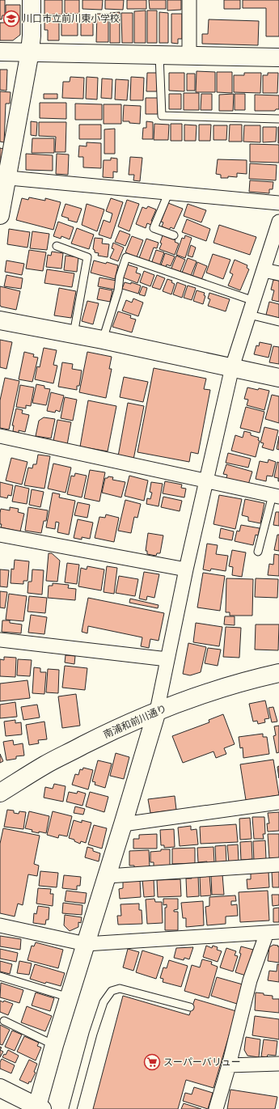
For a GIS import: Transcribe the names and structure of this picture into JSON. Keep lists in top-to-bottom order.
{
  "streets": {
    "street": ["南浦和前川通り"]
  },
  "places": {
    "school or university": ["川口市立前川東小学校"],
    "supermarket": ["スーパーバリュー"]
  }
}
